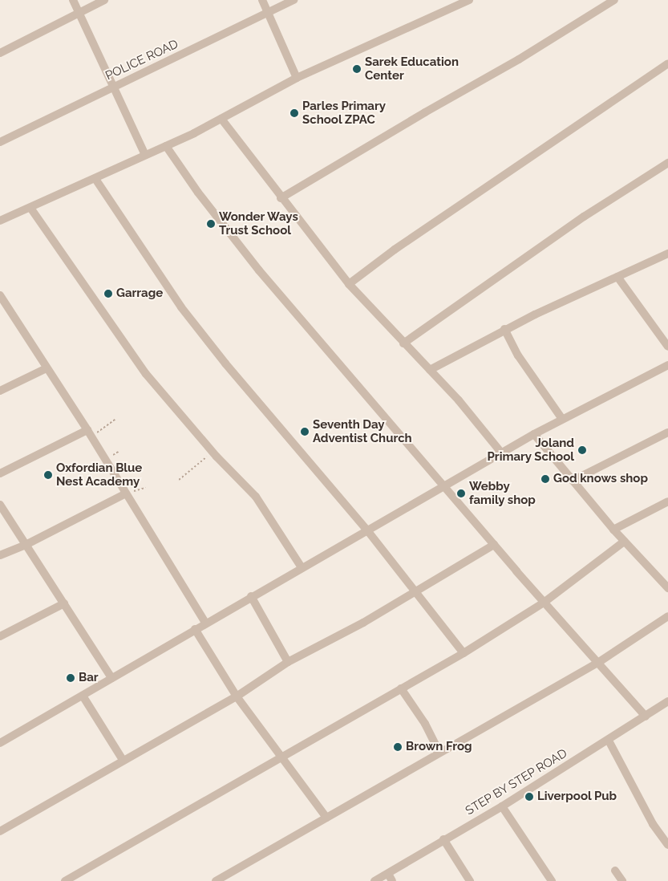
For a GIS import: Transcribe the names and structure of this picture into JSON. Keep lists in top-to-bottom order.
{
  "streets": {
    "street": ["POLICE ROAD", "STEP BY STEP ROAD"]
  },
  "places": [
    "Sarek Education Center",
    "Parles Primary School ZPAC",
    "Wonder Ways Trust School",
    "Garrage",
    "Seventh Day Adventist Church",
    "Joland Primary School",
    "Oxfordian Blue Nest Academy",
    "God knows shop",
    "Webby family shop",
    "Bar",
    "Brown Frog",
    "Liverpool Pub"
  ]
}
